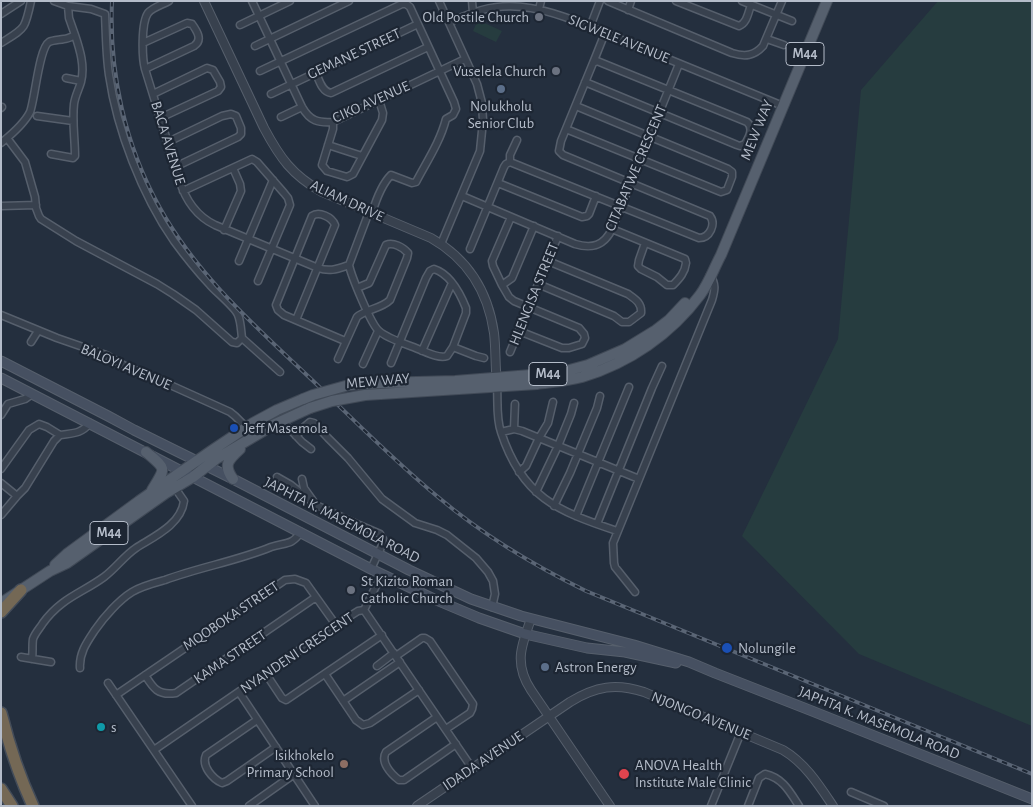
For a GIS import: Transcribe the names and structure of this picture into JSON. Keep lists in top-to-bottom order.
{
  "streets": {
    "main road": ["M44", "MEW WAY", "JAPHTA K. MASEMOLA ROAD"],
    "street": [
      "SIGWELE AVENUE",
      "GEMANE STREET",
      "CIKO AVENUE",
      "BACA AVENUE",
      "CITABATWE CRESCENT",
      "ALIAM DRIVE",
      "HLENGISA STREET",
      "BALOYI AVENUE",
      "MQOBOKA STREET",
      "NYANDENI CRESCENT",
      "KAMA STREET",
      "NJONGO AVENUE",
      "IDADA AVENUE"
    ]
  },
  "crossings": [
    ["SIGWELE AVENUE", "MEW WAY"],
    ["SIGWELE AVENUE", "CITABATWE CRESCENT"],
    ["GEMANE STREET", "CIKO AVENUE"],
    ["MEW WAY", "ALIAM DRIVE"],
    ["MEW WAY", "BALOYI AVENUE"],
    ["MEW WAY", "JAPHTA K. MASEMOLA ROAD"],
    ["CITABATWE CRESCENT", "HLENGISA STREET"],
    ["MQOBOKA STREET", "NYANDENI CRESCENT"],
    ["MQOBOKA STREET", "KAMA STREET"],
    ["NYANDENI CRESCENT", "IDADA AVENUE"],
    ["NJONGO AVENUE", "IDADA AVENUE"]
  ],
  "places": [
    "Old Postile Church",
    "Vuselela Church",
    "Nolukholu Senior Club",
    "Jeff Masemola",
    "St Kizito Roman Catholic Church",
    "Nolungile",
    "Astron Energy",
    "s",
    "Isikhokelo Primary School",
    "ANOVA Health Institute Male Clinic"
  ]
}
